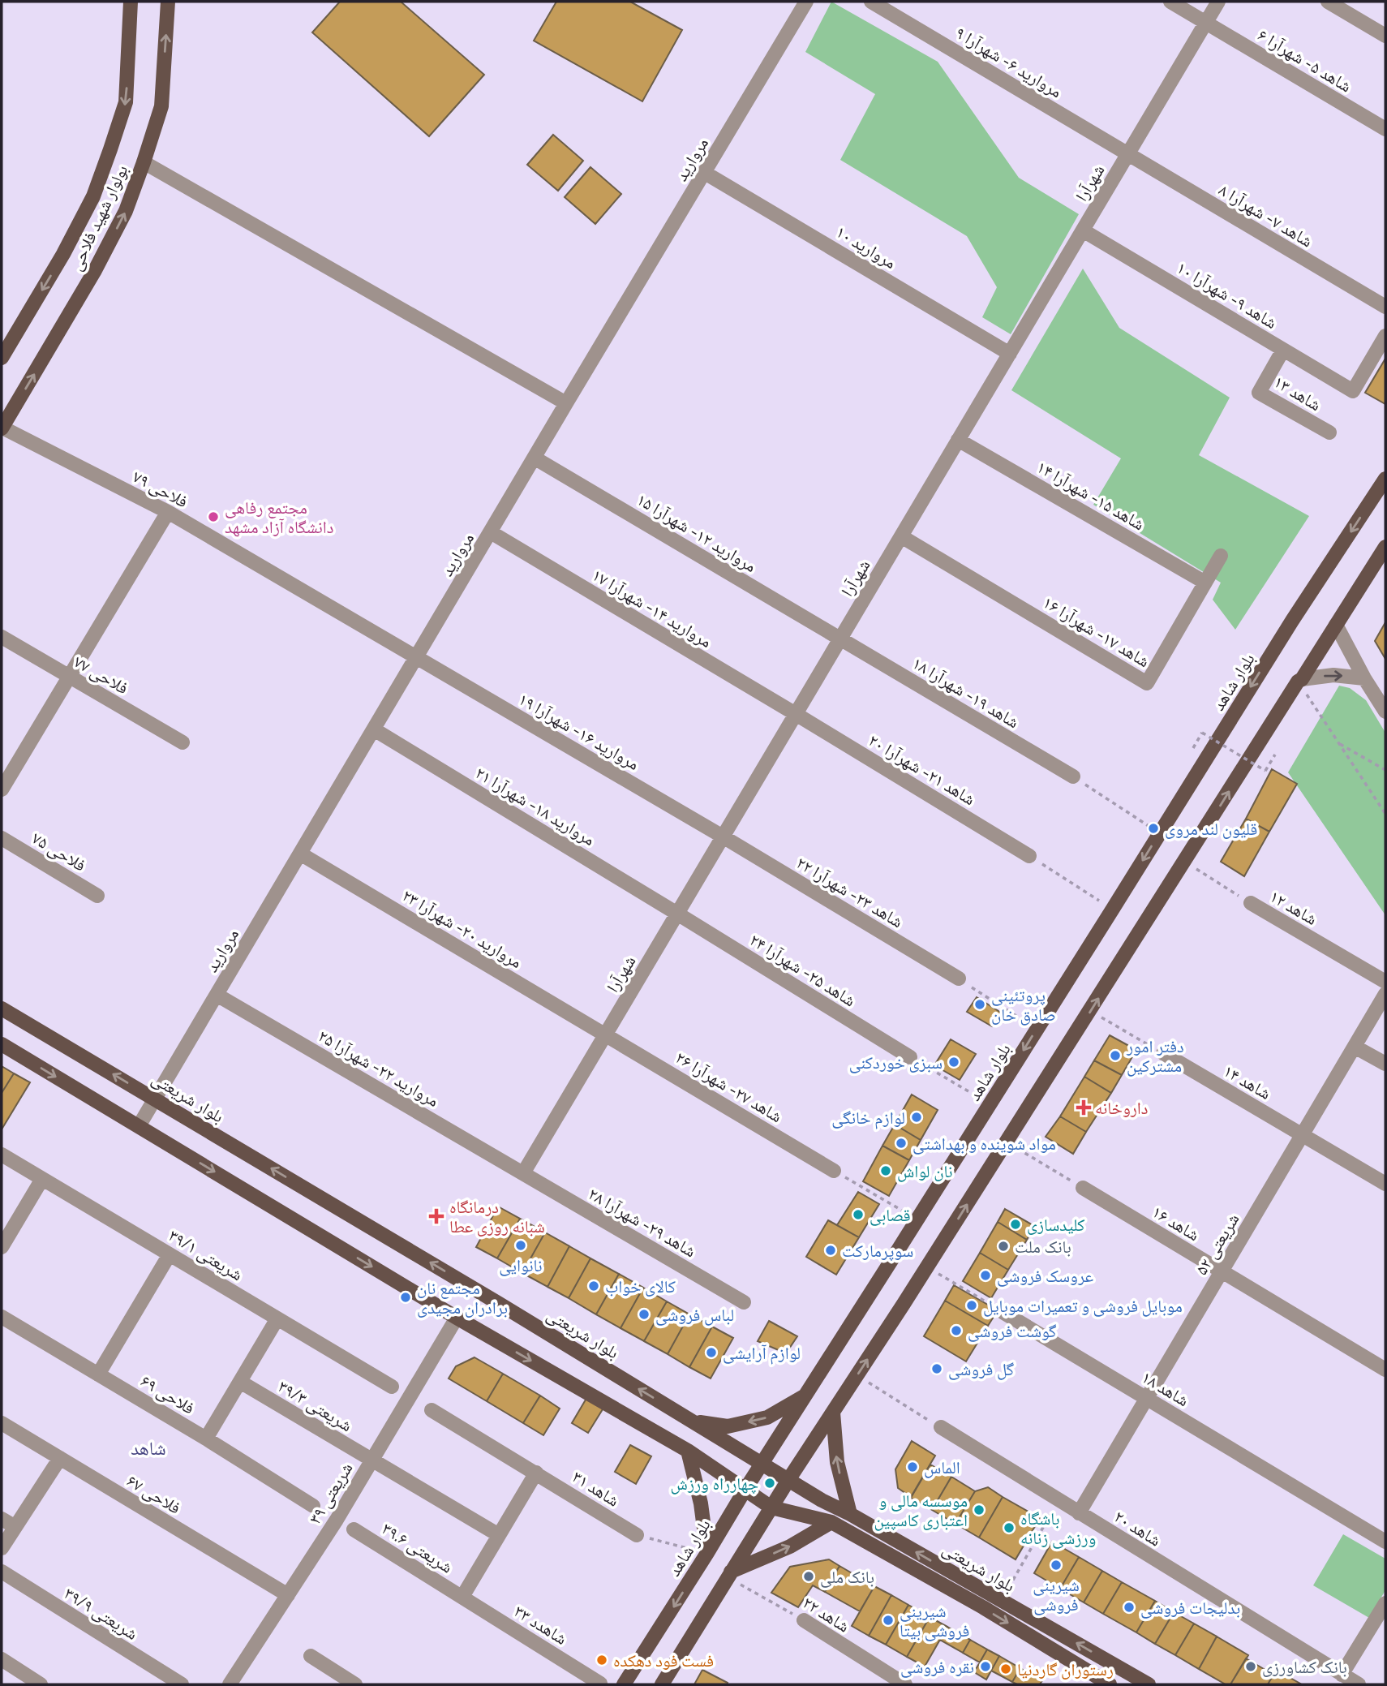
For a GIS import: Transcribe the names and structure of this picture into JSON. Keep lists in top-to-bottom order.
{
  "streets": {
    "main road": ["بولوار شهید فلاحی", "بلوار شاهد", "بلوار شریعتی"],
    "street": [
      "شاهد ۵- شهرآرا ۶",
      "مروارید ۶- شهرآرا ۹",
      "مروارید",
      "شهرآرا",
      "شاهد ۷- شهرآرا ۸",
      "مروارید ۱۰",
      "شاهد ۹- شهرآرا ۱۰",
      "شاهد ۱۳",
      "فلاحی ۷۹",
      "شاهد ۱۵- شهرآرا ۱۴",
      "مروارید ۱۲- شهرآرا ۱۵",
      "مروارید ۱۴- شهرآرا ۱۷",
      "شاهد ۱۷- شهرآرا ۱۶",
      "فلاحی ۷۷",
      "شاهد ۱۹- شهرآرا ۱۸",
      "مروارید ۱۶- شهرآرا ۱۹",
      "شاهد ۲۱- شهرآرا ۲۰",
      "مروارید ۱۸- شهرآرا ۲۱",
      "فلاحی ۷۵",
      "شاهد ۲۳- شهرآرا ۲۲",
      "شاهد ۱۲",
      "مروارید ۲۰- شهرآرا ۲۳",
      "شاهد ۲۵- شهرآرا ۲۴",
      "مروارید ۲۲- شهرآرا ۲۵",
      "شاهد ۱۴",
      "شاهد ۲۷- شهرآرا ۲۶",
      "شاهد ۲۹- شهرآرا ۲۸",
      "شاهد ۱۶",
      "شریعتی ۵۲",
      "شریعتی ۳۹/۱",
      "شاهد ۱۸",
      "فلاحی ۶۹",
      "شریعتی ۳۹/۳",
      "شاهد ۳۱",
      "شریعتی ۳۹",
      "فلاحی ۶۷",
      "شاهد ۲۰",
      "شریعتی ۳۹.۶",
      "شریعتی ۳۹/۹",
      "شاهد ۲۲",
      "شاهدد ۳۳"
    ]
  },
  "crossings": [
    ["شاهد ۵- شهرآرا ۶", "شهرآرا"],
    ["مروارید ۶- شهرآرا ۹", "شهرآرا"],
    ["مروارید ۶- شهرآرا ۹", "شاهد ۷- شهرآرا ۸"],
    ["مروارید", "مروارید ۱۰"],
    ["مروارید", "فلاحی ۷۹"],
    ["مروارید", "مروارید ۱۲- شهرآرا ۱۵"],
    ["مروارید", "مروارید ۱۴- شهرآرا ۱۷"],
    ["مروارید", "مروارید ۱۶- شهرآرا ۱۹"],
    ["مروارید", "مروارید ۱۸- شهرآرا ۲۱"],
    ["مروارید", "مروارید ۲۰- شهرآرا ۲۳"],
    ["مروارید", "مروارید ۲۲- شهرآرا ۲۵"],
    ["مروارید", "بلوار شریعتی"],
    ["شهرآرا", "شاهد ۷- شهرآرا ۸"],
    ["شهرآرا", "مروارید ۱۰"],
    ["شهرآرا", "شاهد ۹- شهرآرا ۱۰"],
    ["شهرآرا", "شاهد ۱۵- شهرآرا ۱۴"],
    ["شهرآرا", "مروارید ۱۲- شهرآرا ۱۵"],
    ["شهرآرا", "مروارید ۱۴- شهرآرا ۱۷"],
    ["شهرآرا", "شاهد ۱۷- شهرآرا ۱۶"],
    ["شهرآرا", "شاهد ۱۹- شهرآرا ۱۸"],
    ["شهرآرا", "مروارید ۱۶- شهرآرا ۱۹"],
    ["شهرآرا", "شاهد ۲۱- شهرآرا ۲۰"],
    ["شهرآرا", "مروارید ۱۸- شهرآرا ۲۱"],
    ["شهرآرا", "شاهد ۲۳- شهرآرا ۲۲"],
    ["شهرآرا", "مروارید ۲۰- شهرآرا ۲۳"],
    ["شهرآرا", "شاهد ۲۵- شهرآرا ۲۴"],
    ["شهرآرا", "مروارید ۲۲- شهرآرا ۲۵"],
    ["شهرآرا", "شاهد ۲۷- شهرآرا ۲۶"],
    ["شهرآرا", "شاهد ۲۹- شهرآرا ۲۸"],
    ["بولوار شهید فلاحی", "فلاحی ۷۹"],
    ["شاهد ۹- شهرآرا ۱۰", "شاهد ۱۳"],
    ["فلاحی ۷۹", "مروارید ۱۶- شهرآرا ۱۹"],
    ["شاهد ۱۵- شهرآرا ۱۴", "شاهد ۱۷- شهرآرا ۱۶"],
    ["مروارید ۱۲- شهرآرا ۱۵", "شاهد ۱۹- شهرآرا ۱۸"],
    ["مروارید ۱۴- شهرآرا ۱۷", "شاهد ۲۱- شهرآرا ۲۰"],
    ["بلوار شاهد", "بلوار شریعتی"],
    ["مروارید ۱۶- شهرآرا ۱۹", "شاهد ۲۳- شهرآرا ۲۲"],
    ["مروارید ۱۸- شهرآرا ۲۱", "شاهد ۲۵- شهرآرا ۲۴"],
    ["مروارید ۲۰- شهرآرا ۲۳", "شاهد ۲۷- شهرآرا ۲۶"],
    ["مروارید ۲۲- شهرآرا ۲۵", "شاهد ۲۹- شهرآرا ۲۸"],
    ["شاهد ۱۴", "شریعتی ۵۲"],
    ["بلوار شریعتی", "شریعتی ۳۹"],
    ["شاهد ۱۶", "شریعتی ۵۲"],
    ["شریعتی ۵۲", "شاهد ۱۸"],
    ["شریعتی ۵۲", "شاهد ۲۰"],
    ["شریعتی ۳۹/۳", "شریعتی ۳۹"],
    ["شریعتی ۳۹", "فلاحی ۶۷"],
    ["شریعتی ۳۹.۶", "شاهدد ۳۳"]
  ],
  "districts": ["شاهد"],
  "places": {
    "other": [
      "مجتمع رفاهی دانشگاه آزاد مشهد",
      "قلیون لند مروی",
      "پروتئینی صادق خان",
      "دفتر امور مشترکین",
      "سبزی خوردکنی",
      "لوازم خانگی",
      "مواد شوینده و بهداشتی",
      "نان لواش",
      "قصابی",
      "کلیدسازی",
      "نانوایی",
      "بانک ملت",
      "سوپرمارکت",
      "عروسک فروشی",
      "کالای خواب",
      "مجتمع نان برادران مجیدی",
      "موبایل فروشی و تعمیرات موبایل",
      "لباس فروشی",
      "گوشت فروشی",
      "لوازم آرایشی",
      "گل فروشی",
      "الماس",
      "چهارراه ورزش",
      "موسسه مالی و اعتباری کاسپین",
      "باشگاه ورزشی زنانه",
      "شیرینی فروشی",
      "بانک ملی",
      "بدلیجات فروشی",
      "شیرینی فروشی بیتا",
      "فست فود دهکده",
      "نقره فروشی",
      "بانک کشاورزی",
      "رستوران گاردنیا"
    ],
    "health": ["داروخانه", "درمانگاه شبانه روزی عطا"]
  }
}
